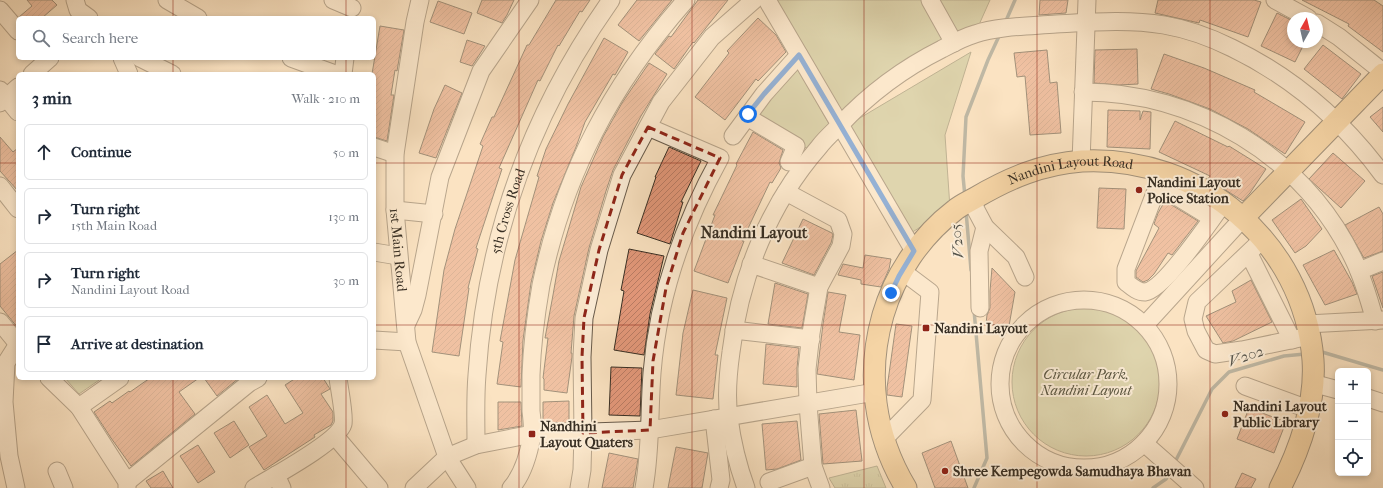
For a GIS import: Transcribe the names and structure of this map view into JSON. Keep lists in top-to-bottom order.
{
  "streets": {
    "main road": ["Nandini Layout Road"],
    "street": ["5th Cross Road", "1st Main Road"]
  },
  "districts": ["Nandini Layout"],
  "water": ["V205", "V202"],
  "parks": ["Circular Park, Nandini Layout"],
  "places": {
    "other": ["Nandini Layout Police Station", "Nandini Layout Public Library", "Shree Kempegowda Samudhaya Bhavan"],
    "transit": ["Nandini Layout", "Nandhini Layout Quaters"]
  },
  "north": "top",
  "page": {
    "search": "Search here",
    "heading": ["3 min", "Walk · 210 m"],
    "list": [
      ["Continue", "50 m"],
      ["Turn right", "15th Main Road", "130 m"],
      ["Turn right", "Nandini Layout Road", "30 m"],
      "Arrive at destination"
    ],
    "map_buttons": ["+", "−"]
  }
}
